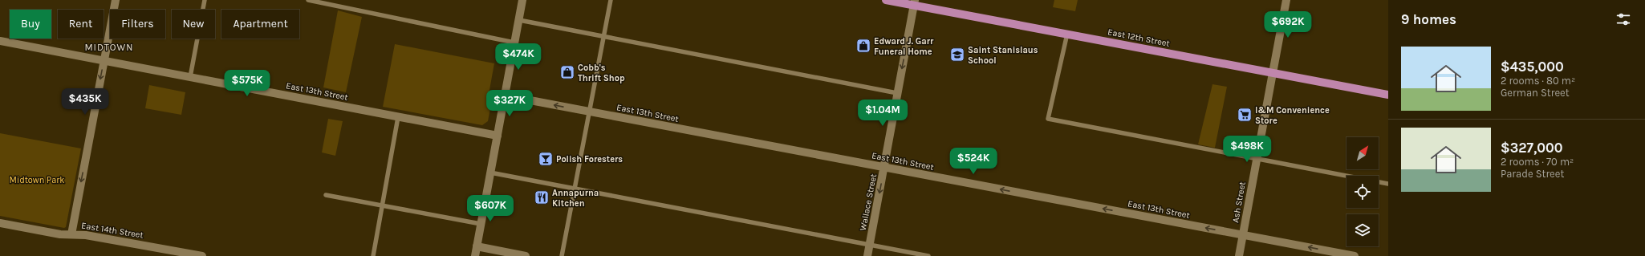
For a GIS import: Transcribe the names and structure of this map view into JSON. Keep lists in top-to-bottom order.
{
  "streets": {
    "main road": ["East 12th Street"],
    "street": [
      "East 13th Street",
      "Wallace Street",
      "Ash Street",
      "East 14th Street"
    ]
  },
  "crossings": [
    ["East 12th Street", "Wallace Street"],
    ["East 12th Street", "Ash Street"],
    ["East 13th Street", "Wallace Street"],
    ["East 13th Street", "Ash Street"]
  ],
  "one_way": ["East 13th Street", "Wallace Street"],
  "districts": ["MIDTOWN"],
  "parks": ["Midtown Park"],
  "places": {
    "shop": ["Edward J. Garr Funeral Home", "Cobb's Thrift Shop"],
    "school or university": ["Saint Stanislaus School"],
    "supermarket": ["I&M Convenience Store"],
    "bar": ["Polish Foresters"],
    "restaurant": ["Annapurna Kitchen"]
  },
  "north": "top right",
  "page": {
    "heading": "9 homes",
    "chip": [
      "Buy",
      "Rent",
      "Filters",
      "New",
      "Apartment"
    ],
    "price": [
      "$692K",
      "$474K",
      "$575K",
      "$435K",
      "$327K",
      "$1.04M",
      "$498K",
      "$524K",
      "$607K"
    ],
    "list": [
      {
        "name": "$435,000",
        "note": "2 rooms · 80 m² · German Street"
      },
      {
        "name": "$327,000",
        "note": "2 rooms · 70 m² · Parade Street"
      }
    ]
  }
}
